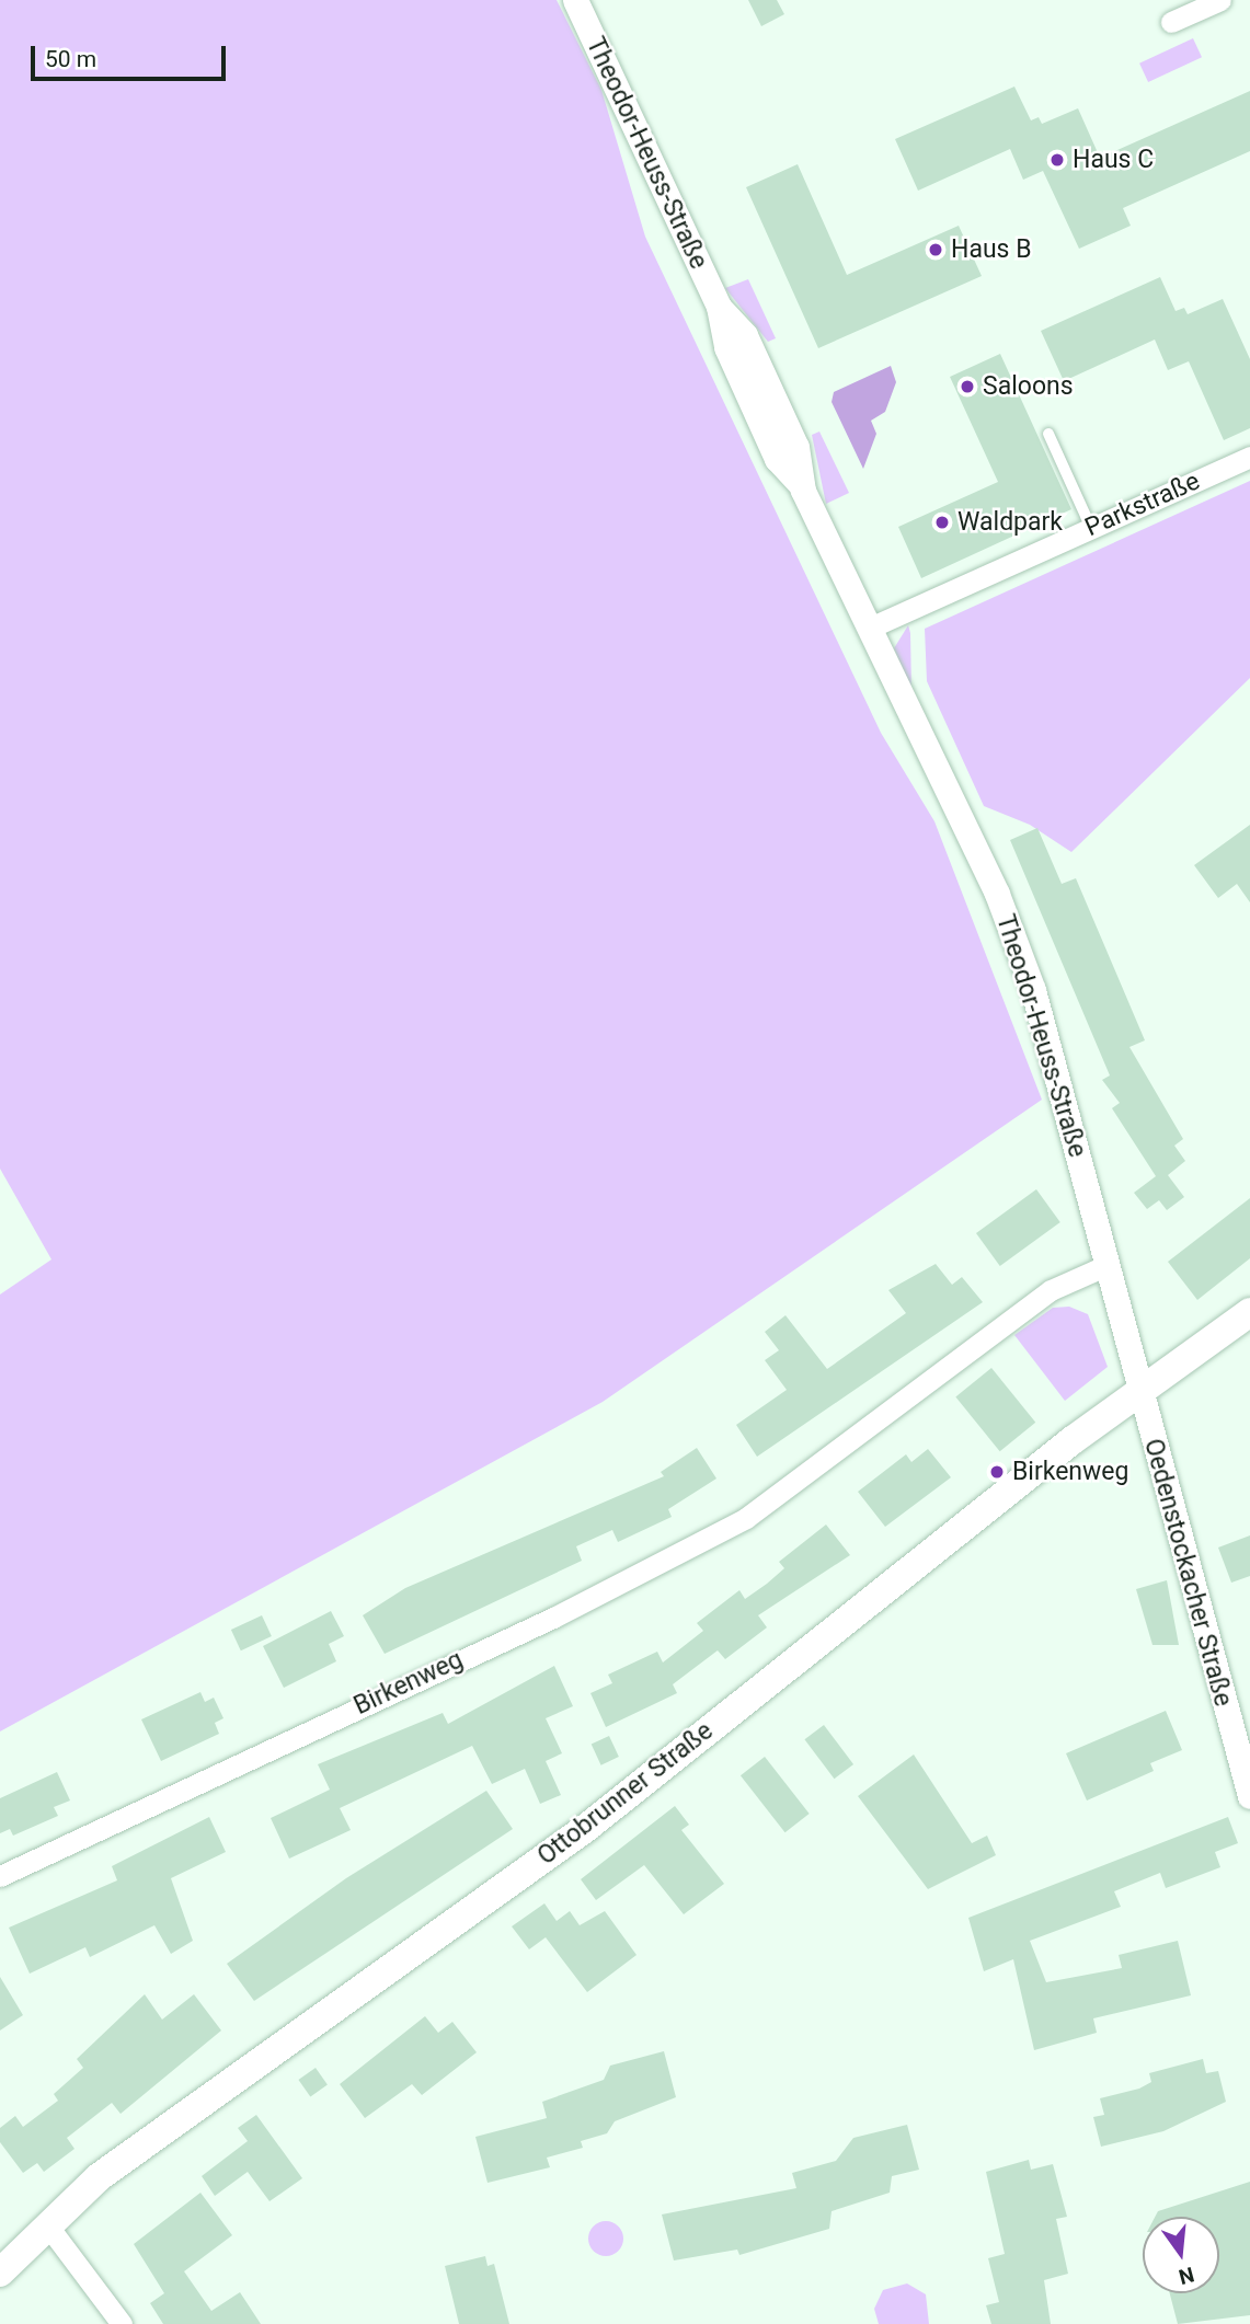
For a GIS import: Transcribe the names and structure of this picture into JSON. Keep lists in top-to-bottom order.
{
  "streets": {
    "main road": ["Ottobrunner Straße"],
    "street": [
      "Theodor-Heuss-Straße",
      "Parkstraße",
      "Oedenstockacher Straße",
      "Birkenweg"
    ]
  },
  "crossings": [
    ["Theodor-Heuss-Straße", "Parkstraße"],
    ["Theodor-Heuss-Straße", "Oedenstockacher Straße"],
    ["Theodor-Heuss-Straße", "Birkenweg"],
    ["Theodor-Heuss-Straße", "Ottobrunner Straße"],
    ["Oedenstockacher Straße", "Ottobrunner Straße"]
  ],
  "places": [
    "Haus C",
    "Haus B",
    "Saloons",
    "Waldpark",
    "Birkenweg"
  ],
  "scale_bar": "50 m",
  "north": "bottom"
}
